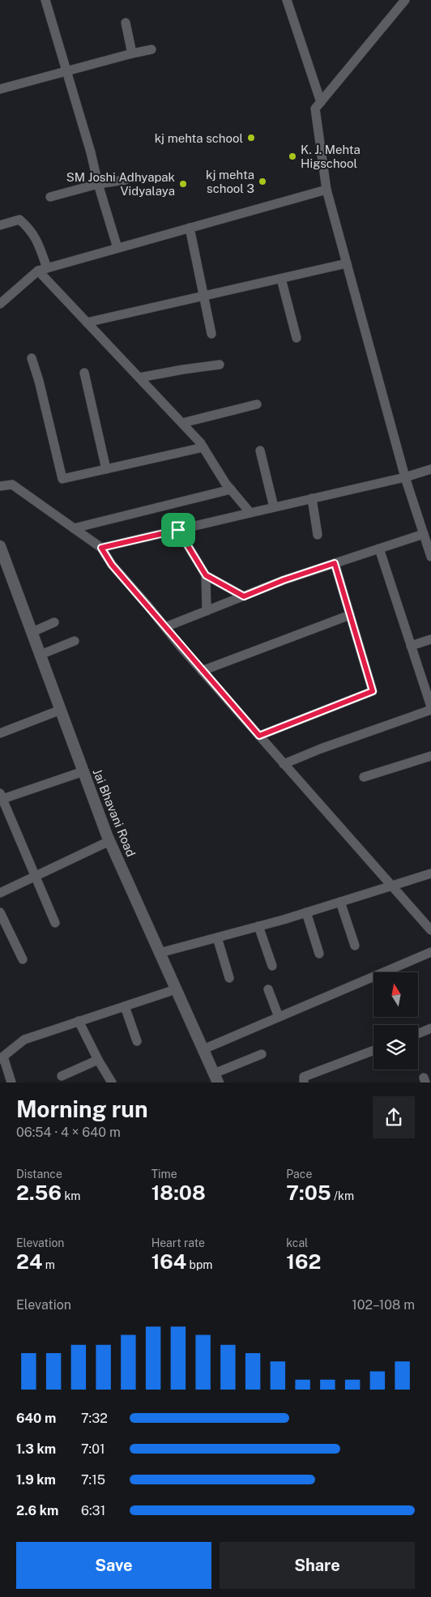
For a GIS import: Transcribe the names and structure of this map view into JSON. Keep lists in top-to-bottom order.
{
  "streets": {
    "street": ["Jai Bhavani Road"]
  },
  "places": [
    "kj mehta school",
    "K. J. Mehta Higschool",
    "kj mehta school 3",
    "SM Joshi Adhyapak Vidyalaya"
  ],
  "north": "top",
  "page": {
    "heading": ["Morning run", "06:54 · 4 × 640 m"],
    "stats": [
      ["Distance", "2.56 km"],
      ["Time", "18:08"],
      ["Pace", "7:05 /km"],
      ["Elevation", "24 m"],
      ["Heart rate", "164 bpm"],
      ["kcal", "162"]
    ],
    "chart": ["Elevation", "102–108 m"],
    "list": [
      {
        "name": "640 m",
        "note": "7:32"
      },
      {
        "name": "1.3 km",
        "note": "7:01"
      },
      {
        "name": "1.9 km",
        "note": "7:15"
      },
      {
        "name": "2.6 km",
        "note": "6:31"
      }
    ],
    "buttons": ["Save", "Share"]
  }
}
